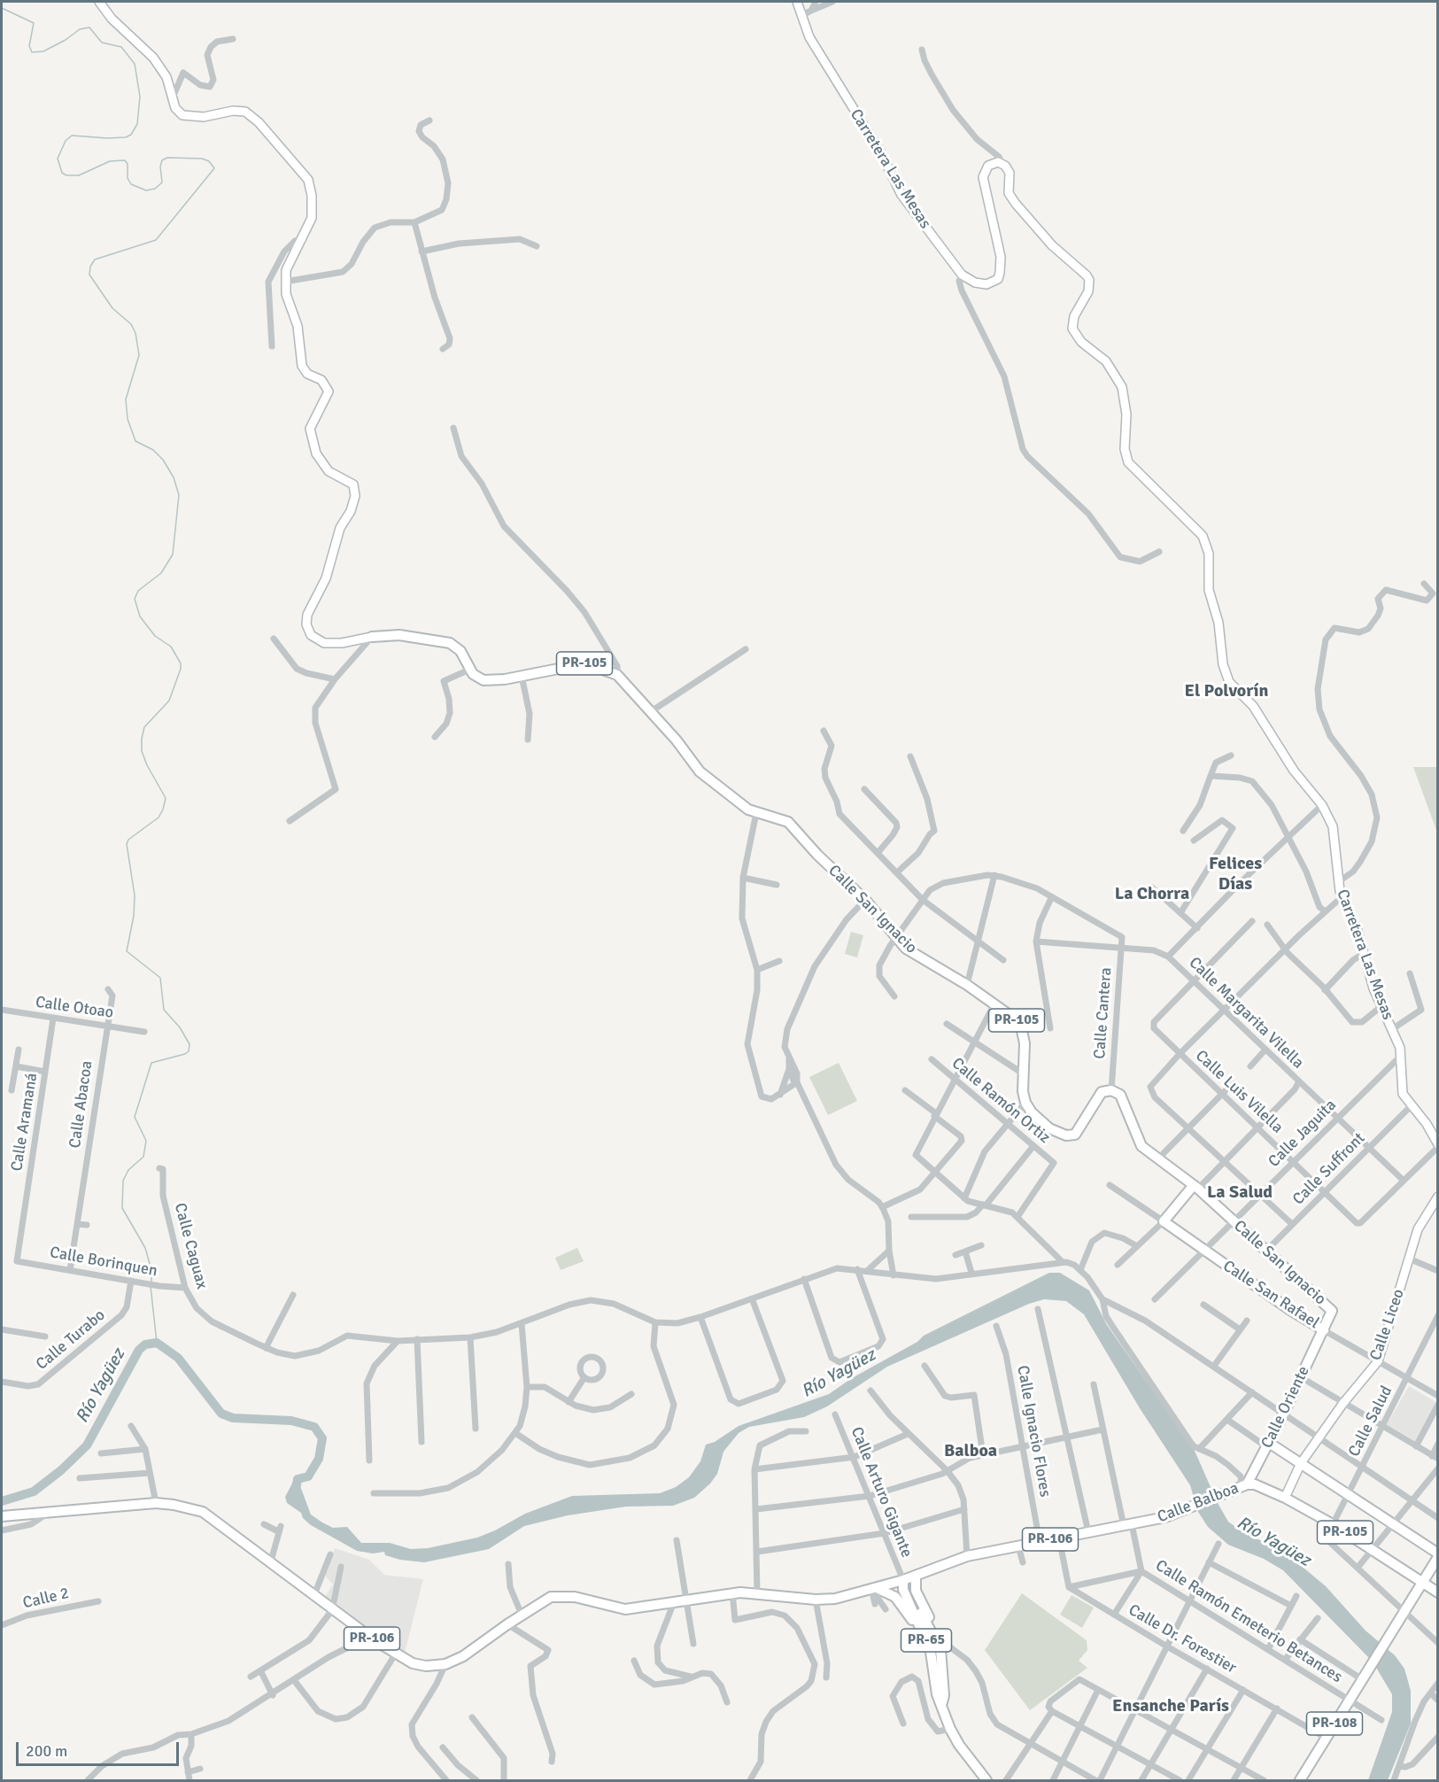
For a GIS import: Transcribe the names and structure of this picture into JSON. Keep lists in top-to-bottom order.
{
  "streets": {
    "main road": [
      "PR-105",
      "Calle San Ignacio",
      "Calle San Rafael",
      "Calle Oriente",
      "Calle Balboa",
      "PR-106",
      "PR-65",
      "PR-108"
    ],
    "street": [
      "Carretera Las Mesas",
      "Calle Otoao",
      "Calle Cantera",
      "Calle Margarita Vilella",
      "Calle Luis Vilella",
      "Calle Ramón Ortiz",
      "Calle Abacoa",
      "Calle Aramaná",
      "Calle Jaguita",
      "Calle Suffront",
      "Calle Caguax",
      "Calle Borinquen",
      "Calle Liceo",
      "Calle Turabo",
      "Calle Salud",
      "Calle Ignacio Flores",
      "Calle Arturo Gigante",
      "Calle 2",
      "Calle Ramón Emeterio Betances",
      "Calle Dr. Forestier"
    ]
  },
  "crossings": [
    ["Carretera Las Mesas", "Calle Jaguita"],
    ["Carretera Las Mesas", "Calle Suffront"],
    ["PR-105", "Calle San Ignacio"],
    ["PR-105", "Calle Liceo"],
    ["PR-105", "Calle Oriente"],
    ["PR-105", "Calle Salud"],
    ["PR-105", "Calle Balboa"],
    ["PR-105", "PR-108"],
    ["Calle San Ignacio", "Calle Cantera"],
    ["Calle San Ignacio", "Calle Jaguita"],
    ["Calle San Ignacio", "Calle Suffront"],
    ["Calle San Ignacio", "Calle San Rafael"],
    ["Calle San Ignacio", "Calle Oriente"],
    ["Calle Otoao", "Calle Abacoa"],
    ["Calle Otoao", "Calle Aramaná"],
    ["Calle Cantera", "Calle Margarita Vilella"],
    ["Calle Margarita Vilella", "Calle Luis Vilella"],
    ["Calle Margarita Vilella", "Calle Jaguita"],
    ["Calle Margarita Vilella", "Calle Suffront"],
    ["Calle Luis Vilella", "Calle Jaguita"],
    ["Calle Luis Vilella", "Calle Suffront"],
    ["Calle Abacoa", "Calle Borinquen"],
    ["Calle Aramaná", "Calle Borinquen"],
    ["Calle Jaguita", "Calle San Rafael"],
    ["Calle Caguax", "Calle Borinquen"],
    ["Calle Borinquen", "Calle Turabo"],
    ["Calle San Rafael", "Calle Liceo"],
    ["Calle San Rafael", "Calle Oriente"],
    ["Calle San Rafael", "Calle Salud"],
    ["Calle Oriente", "Calle Balboa"],
    ["Calle Ignacio Flores", "Calle Balboa"],
    ["Calle Arturo Gigante", "Calle Balboa"],
    ["Calle Arturo Gigante", "PR-106"],
    ["Calle Arturo Gigante", "PR-65"],
    ["Calle Balboa", "PR-106"],
    ["Calle Balboa", "Calle Ramón Emeterio Betances"],
    ["Calle Balboa", "PR-65"],
    ["PR-106", "PR-65"],
    ["Calle Ramón Emeterio Betances", "PR-108"],
    ["Calle Dr. Forestier", "PR-108"]
  ],
  "districts": [
    "El Polvorín",
    "Felices Días",
    "La Chorra",
    "La Salud",
    "Balboa",
    "Ensanche París"
  ],
  "water": ["Río Yagüez"],
  "scale_bar": "200 m"
}
